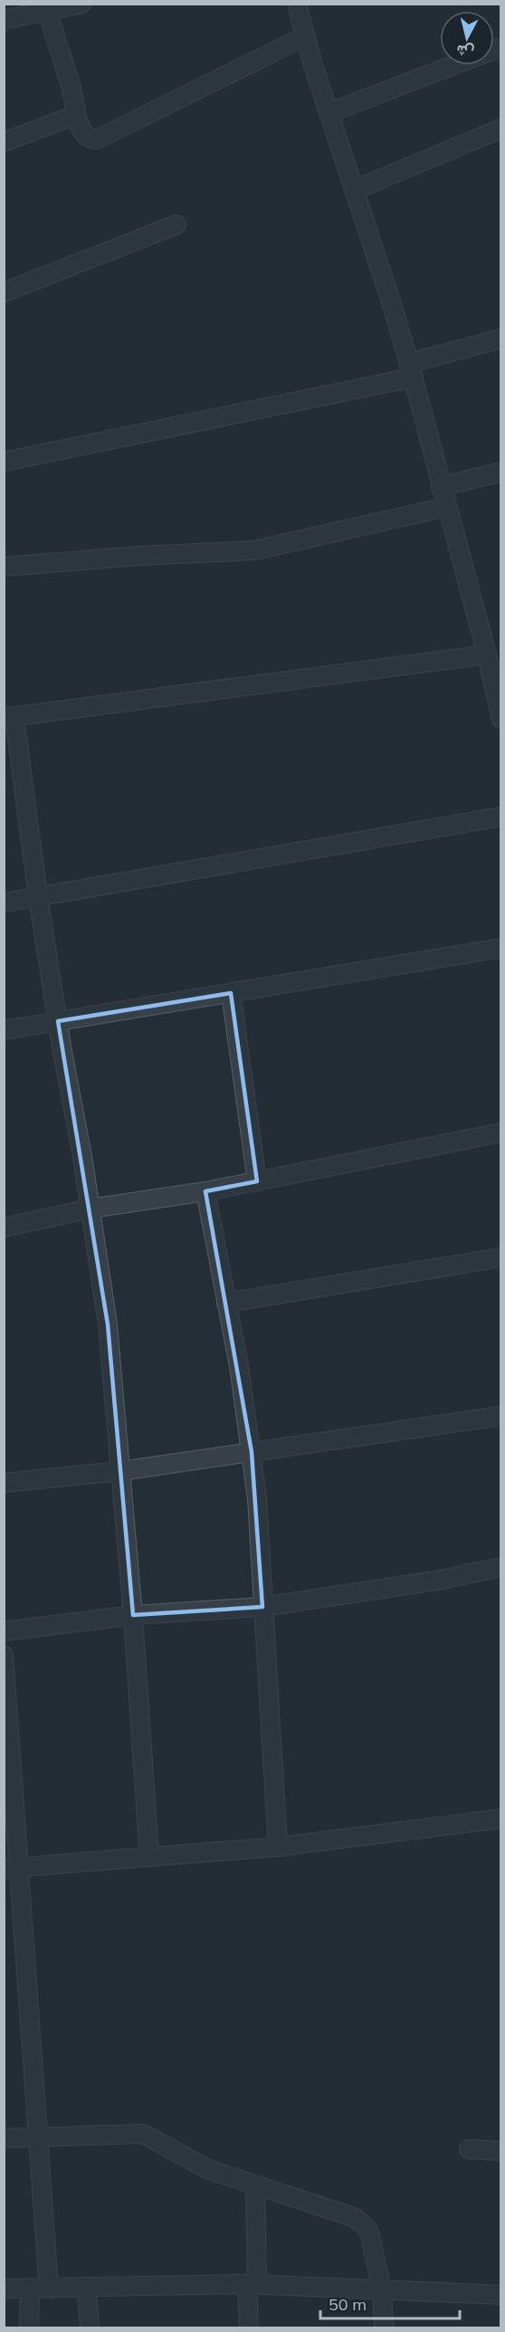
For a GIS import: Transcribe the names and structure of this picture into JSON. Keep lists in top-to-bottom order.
{
  "scale_bar": "50 m",
  "north": "bottom"
}
